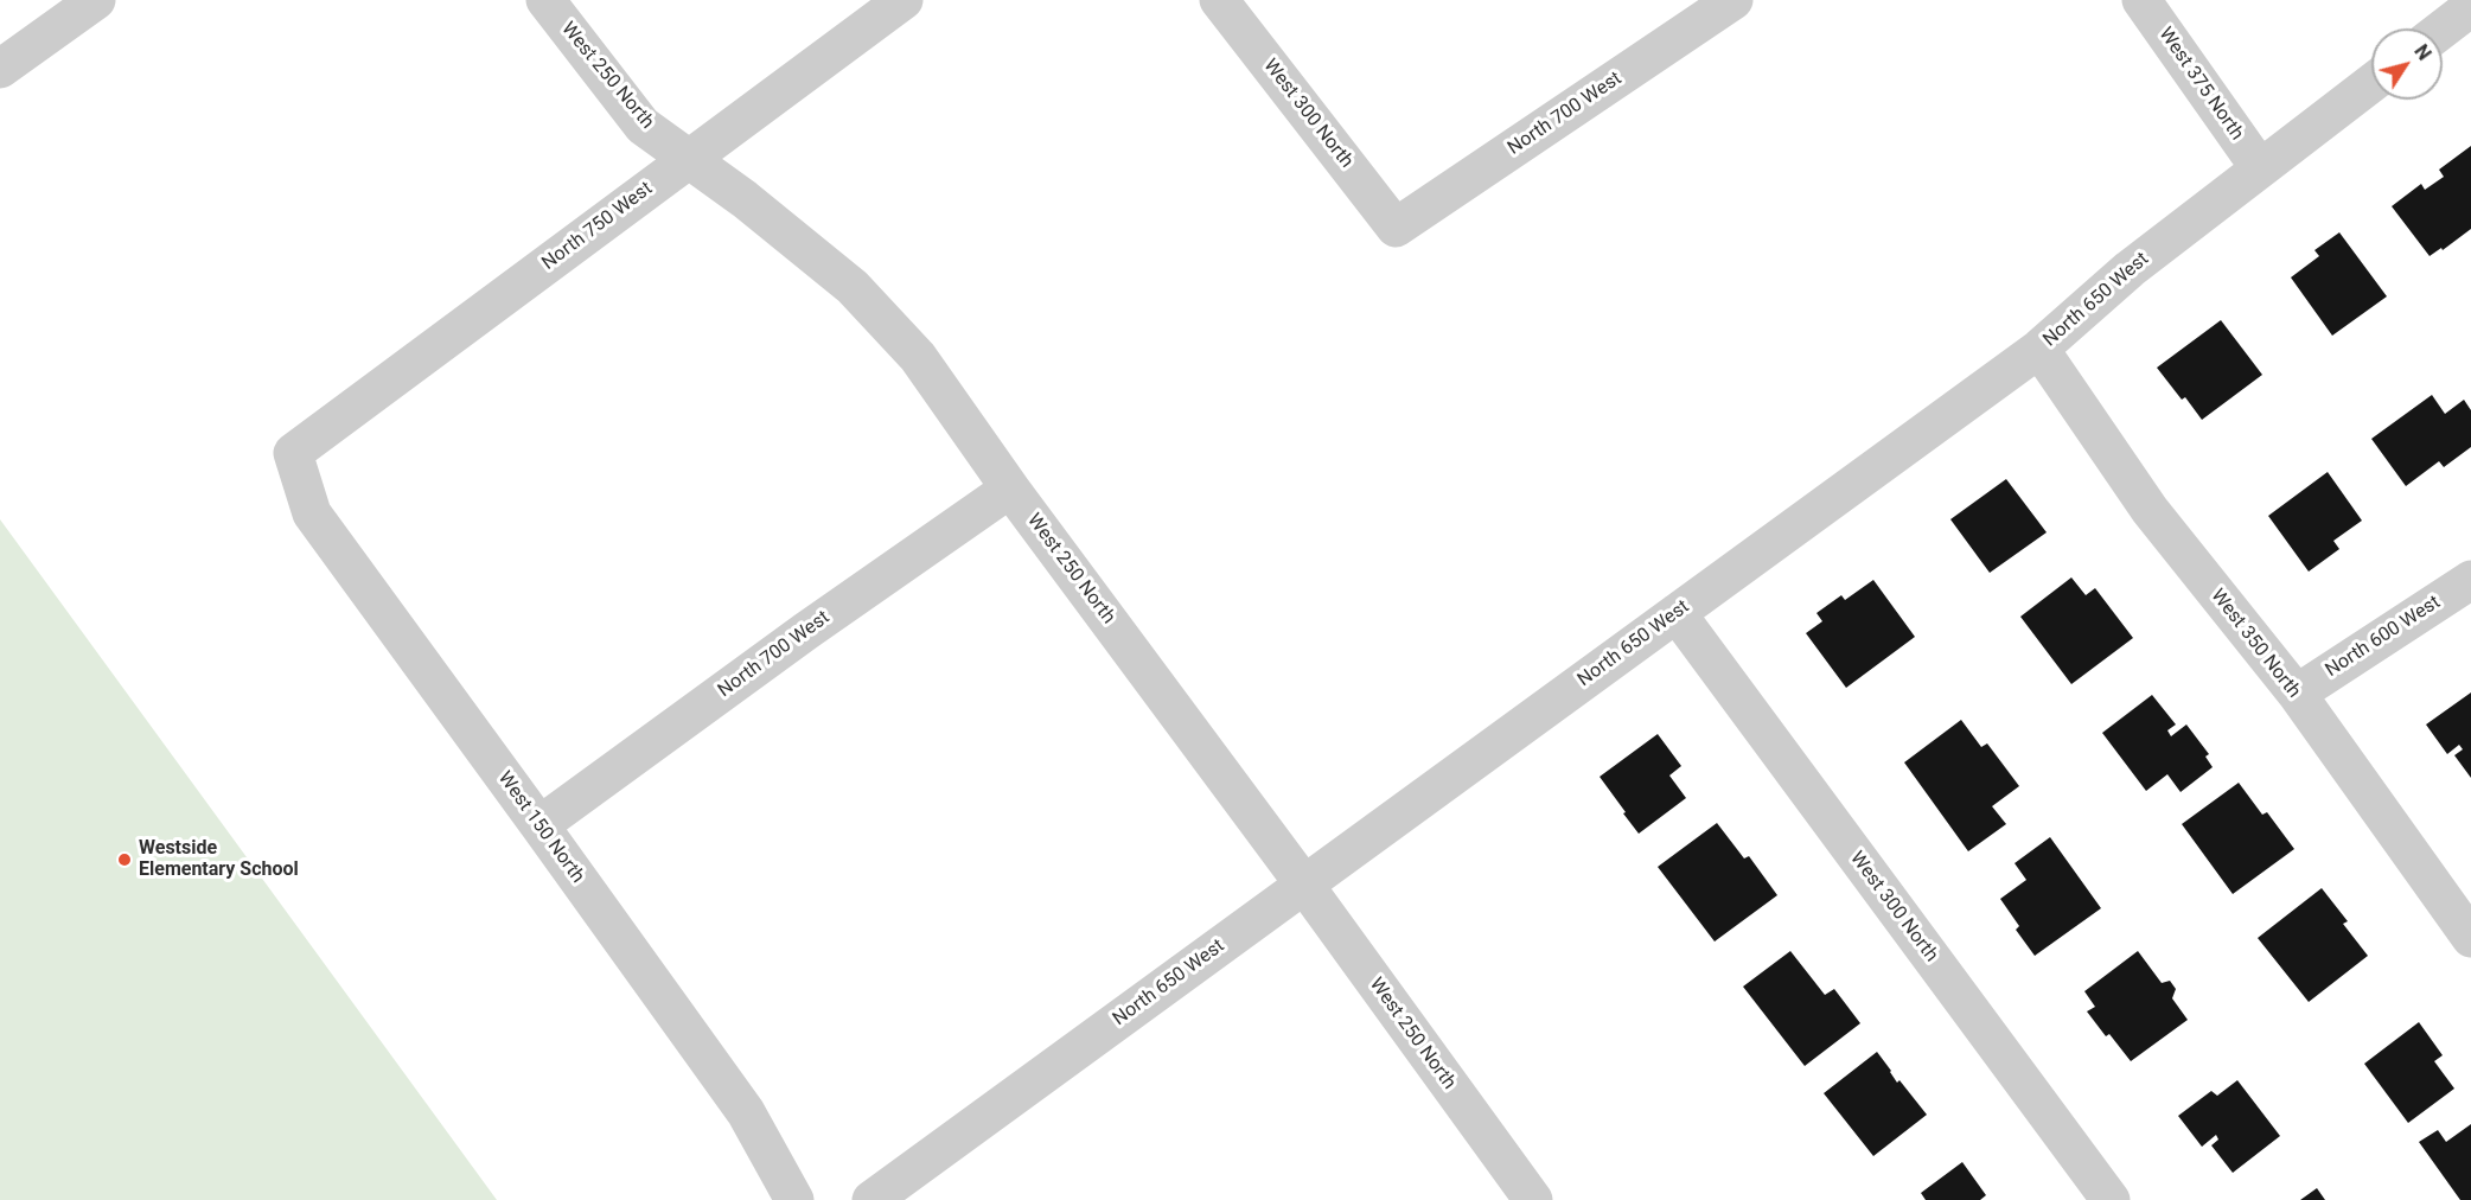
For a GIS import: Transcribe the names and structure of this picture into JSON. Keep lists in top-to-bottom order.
{
  "streets": {
    "street": [
      "West 250 North",
      "West 375 North",
      "West 300 North",
      "North 700 West",
      "North 750 West",
      "North 650 West",
      "North 600 West",
      "West 350 North",
      "West 150 North"
    ]
  },
  "crossings": [
    ["West 250 North", "North 700 West"],
    ["West 250 North", "North 750 West"],
    ["West 250 North", "North 650 West"],
    ["West 375 North", "North 650 West"],
    ["West 300 North", "North 700 West"],
    ["West 300 North", "North 650 West"],
    ["North 700 West", "West 150 North"],
    ["North 750 West", "West 150 North"],
    ["North 650 West", "West 350 North"],
    ["North 600 West", "West 350 North"]
  ],
  "places": ["Westside Elementary School"],
  "north": "top right"
}
